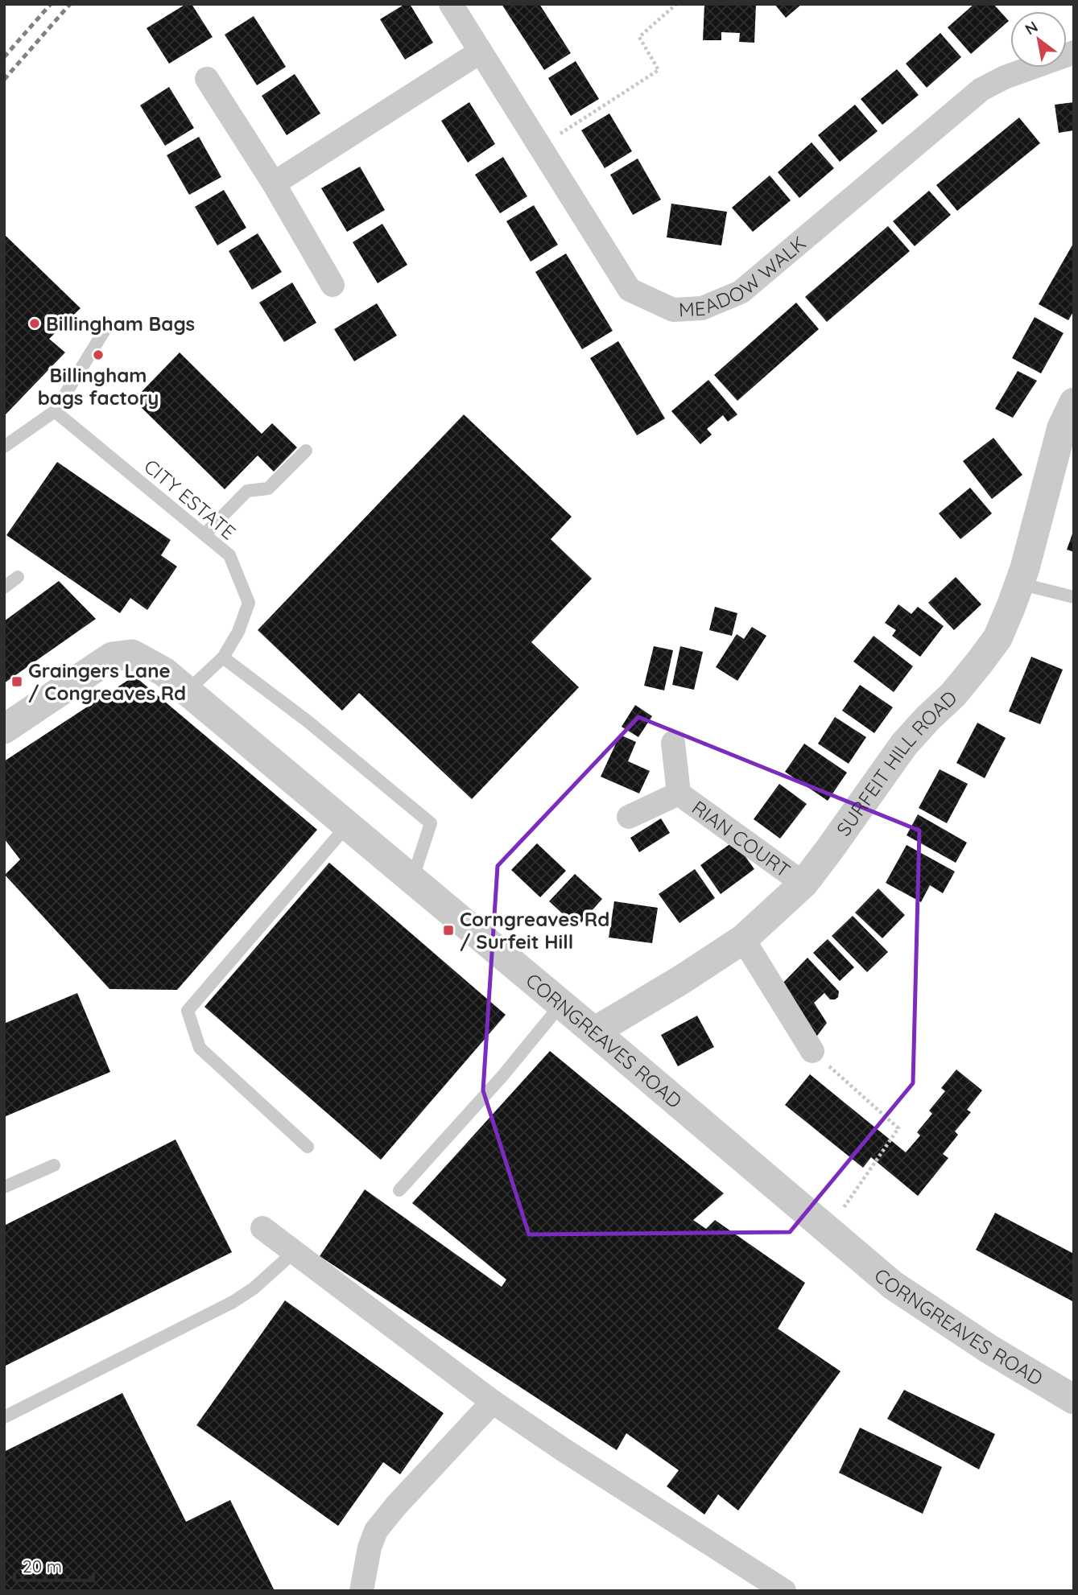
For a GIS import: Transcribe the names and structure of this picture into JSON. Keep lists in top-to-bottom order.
{
  "streets": {
    "street": [
      "MEADOW WALK",
      "SURFEIT HILL ROAD",
      "RIAN COURT",
      "CORNGREAVES ROAD"
    ],
    "lane": ["CITY ESTATE"]
  },
  "crossings": [
    ["CITY ESTATE", "CORNGREAVES ROAD"],
    ["SURFEIT HILL ROAD", "RIAN COURT"],
    ["SURFEIT HILL ROAD", "CORNGREAVES ROAD"]
  ],
  "places": {
    "other": ["Billingham Bags", "Billingham bags factory"],
    "transit": ["Graingers Lane / Congreaves Rd", "Corngreaves Rd / Surfeit Hill"]
  },
  "scale_bar": "20 m",
  "north": "top left"
}
